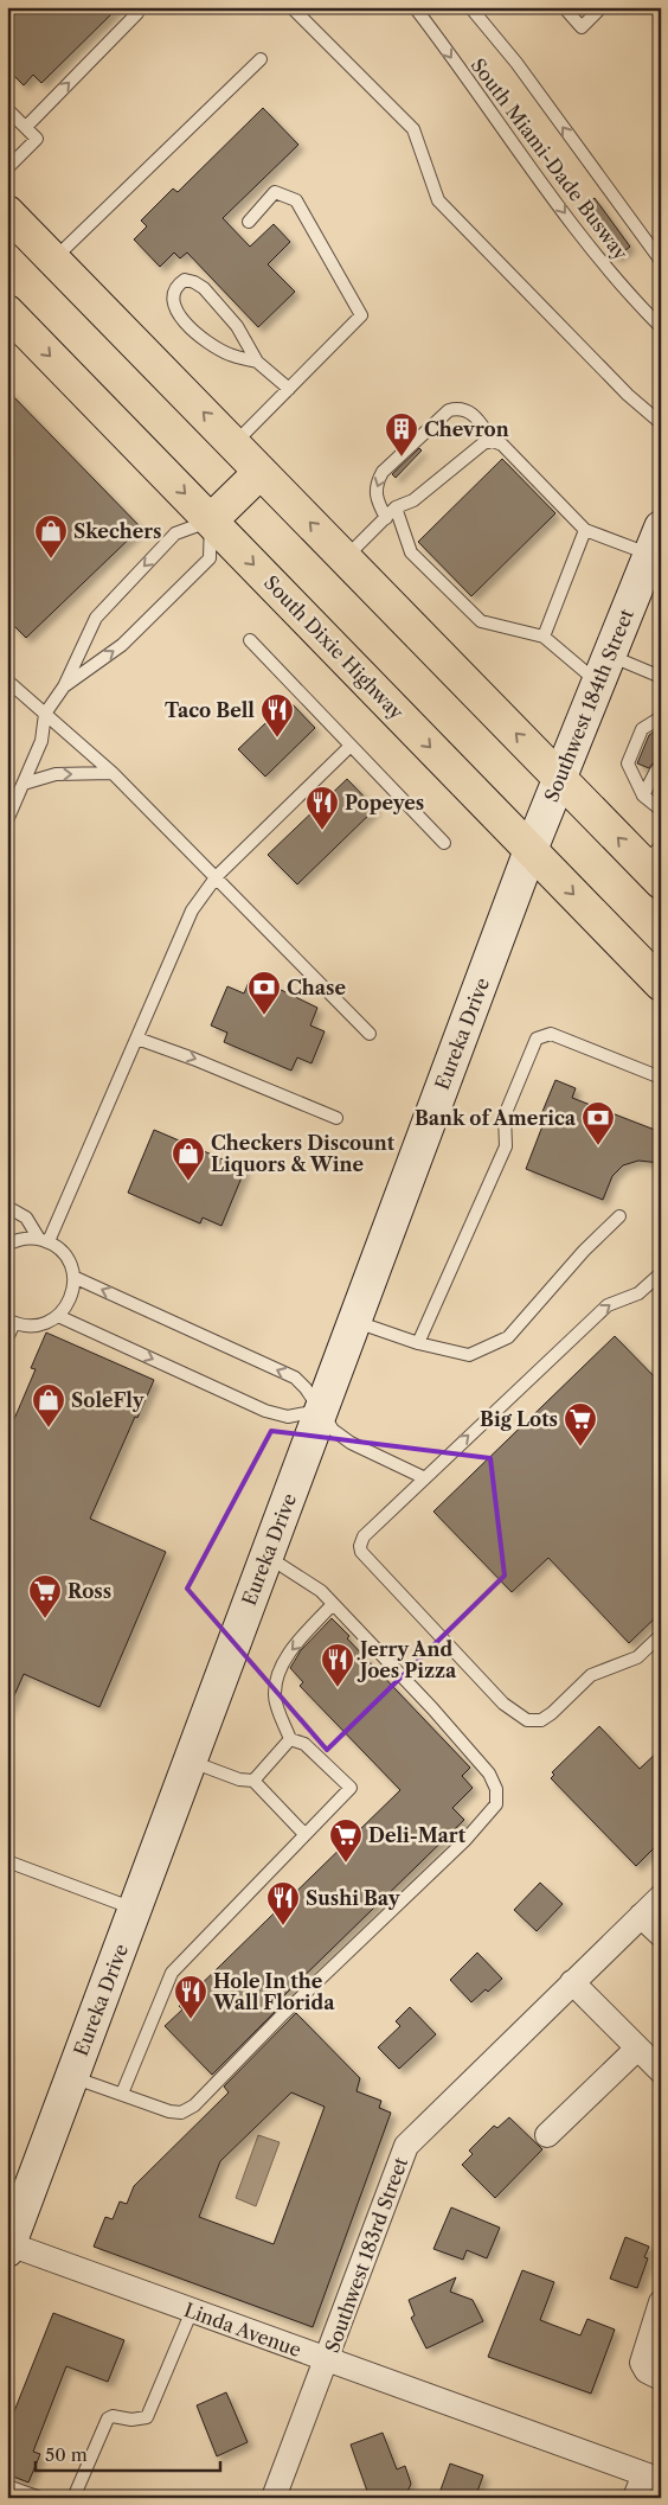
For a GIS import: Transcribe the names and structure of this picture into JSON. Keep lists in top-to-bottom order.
{
  "streets": {
    "highway": ["South Dixie Highway"],
    "main road": ["Southwest 184th Street", "Eureka Drive"],
    "street": ["Southwest 183rd Street", "Linda Avenue"],
    "lane": ["South Miami-Dade Busway"]
  },
  "crossings": [
    ["South Dixie Highway", "Southwest 184th Street"],
    ["South Dixie Highway", "Eureka Drive"],
    ["Southwest 184th Street", "Eureka Drive"],
    ["Eureka Drive", "Linda Avenue"],
    ["Southwest 183rd Street", "Linda Avenue"]
  ],
  "places": {
    "building": ["Chevron"],
    "shop": ["Skechers", "Checkers Discount Liquors & Wine", "SoleFly"],
    "restaurant": [
      "Taco Bell",
      "Popeyes",
      "Jerry And Joes Pizza",
      "Sushi Bay",
      "Hole In the Wall Florida"
    ],
    "bank": ["Chase", "Bank of America"],
    "supermarket": ["Big Lots", "Ross", "Deli-Mart"]
  },
  "scale_bar": "50 m"
}
